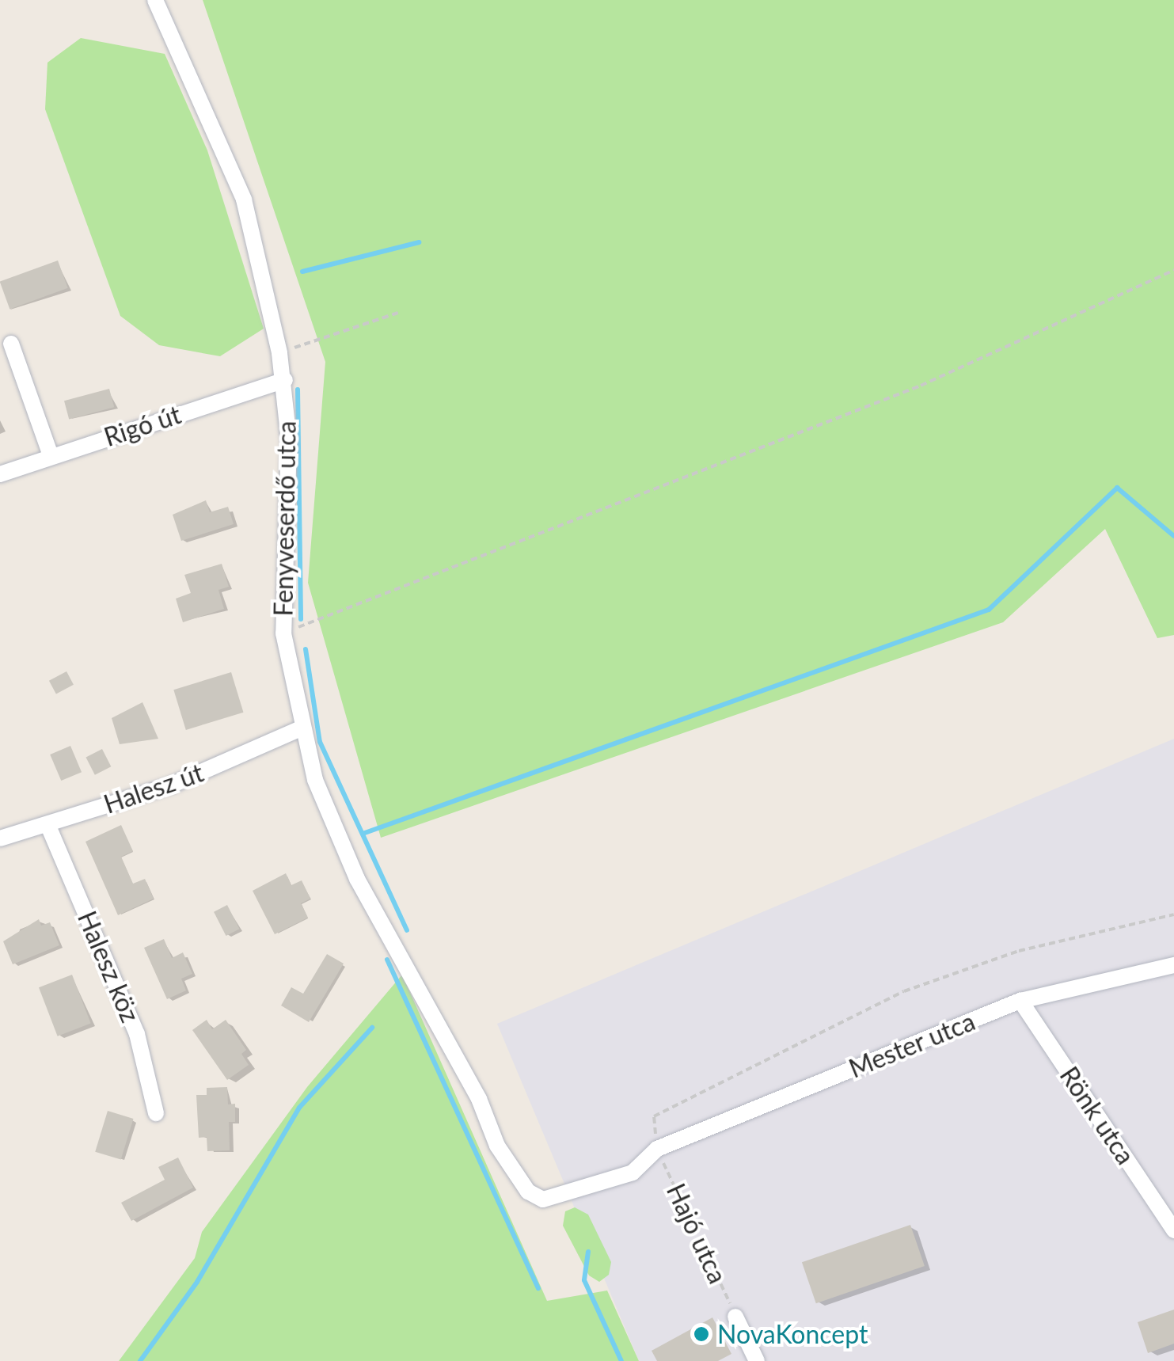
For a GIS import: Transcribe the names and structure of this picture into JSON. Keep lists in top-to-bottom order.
{
  "streets": {
    "street": [
      "Rigó út",
      "Fenyveserdő utca",
      "Halesz út",
      "Halesz köz",
      "Mester utca",
      "Rönk utca",
      "Hajó utca"
    ]
  },
  "crossings": [
    ["Rigó út", "Fenyveserdő utca"],
    ["Fenyveserdő utca", "Halesz út"],
    ["Fenyveserdő utca", "Mester utca"],
    ["Fenyveserdő utca", "Hajó utca"],
    ["Halesz út", "Halesz köz"],
    ["Mester utca", "Rönk utca"],
    ["Mester utca", "Hajó utca"]
  ],
  "places": ["NovaKoncept"]
}
